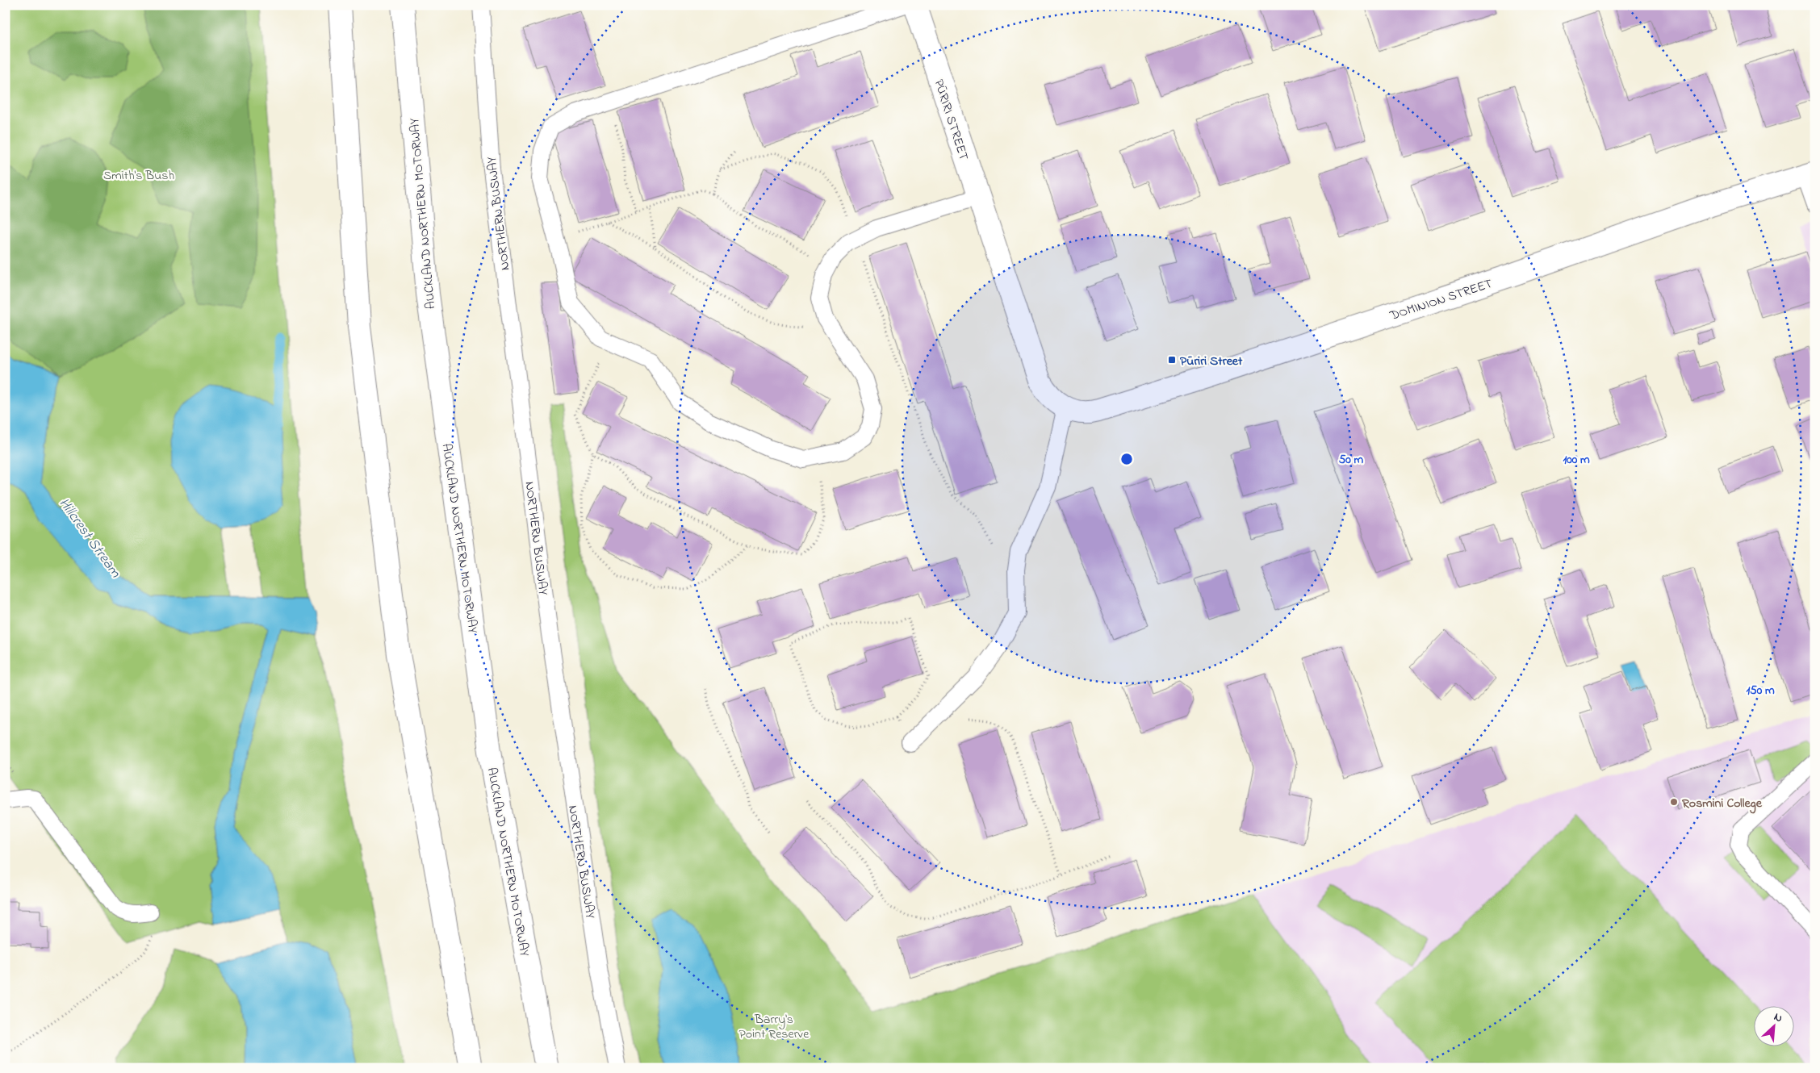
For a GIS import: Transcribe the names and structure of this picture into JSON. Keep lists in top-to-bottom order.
{
  "streets": {
    "main road": ["PŪRIRI STREET", "AUCKLAND NORTHERN MOTORWAY", "DOMINION STREET"],
    "lane": ["NORTHERN BUSWAY"]
  },
  "crossings": [
    ["PŪRIRI STREET", "DOMINION STREET"]
  ],
  "water": ["Hillcrest Stream"],
  "parks": ["Smith's Bush", "Barry's Point Reserve"],
  "places": {
    "transit": ["Pūriri Street"],
    "other": ["Rosmini College"]
  },
  "north": "top right",
  "rings": ["50 m", "100 m", "150 m"]
}
